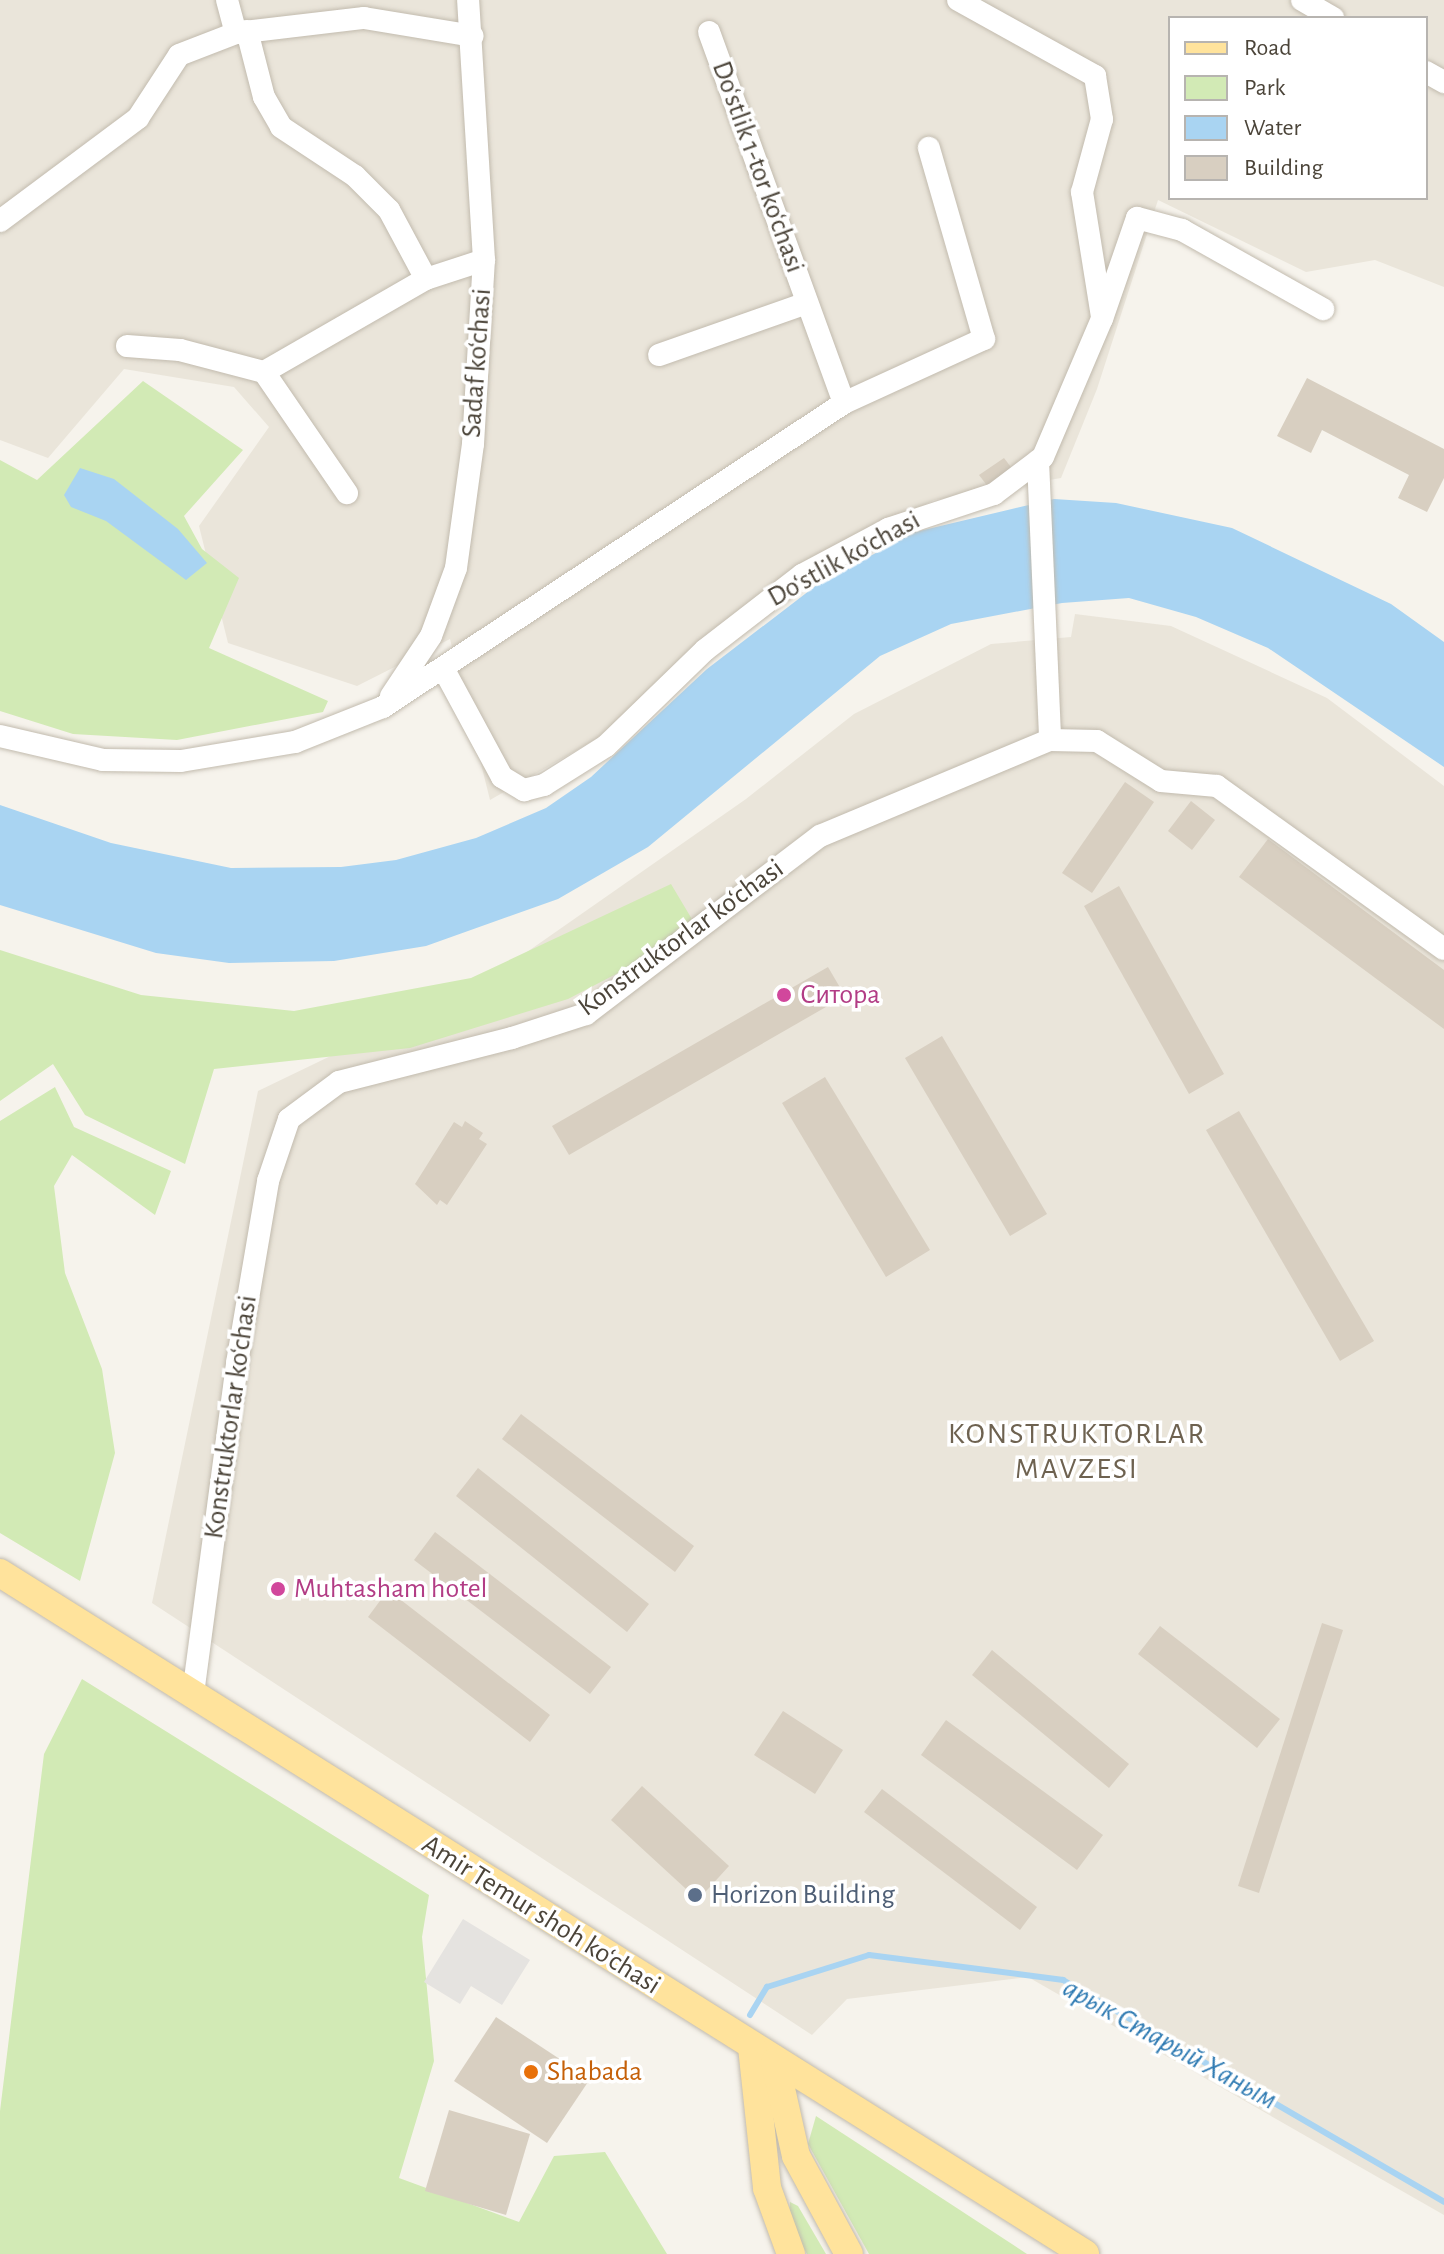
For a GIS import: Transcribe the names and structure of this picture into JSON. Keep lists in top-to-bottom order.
{
  "streets": {
    "main road": ["Amir Temur shoh ko‘chasi"],
    "street": [
      "Do‘stlik 1-tor ko‘chasi",
      "Sadaf ko‘chasi",
      "Do‘stlik ko‘chasi",
      "Konstruktorlar ko‘chasi"
    ]
  },
  "crossings": [
    ["Konstruktorlar ko‘chasi", "Amir Temur shoh ko‘chasi"]
  ],
  "districts": ["KONSTRUKTORLAR MAVZESI"],
  "water": ["арык Старый Ханым"],
  "places": [
    "Ситора",
    "Muhtasham hotel",
    "Horizon Building",
    "Shabada"
  ],
  "legend": [
    "Road",
    "Park",
    "Water",
    "Building"
  ]
}
